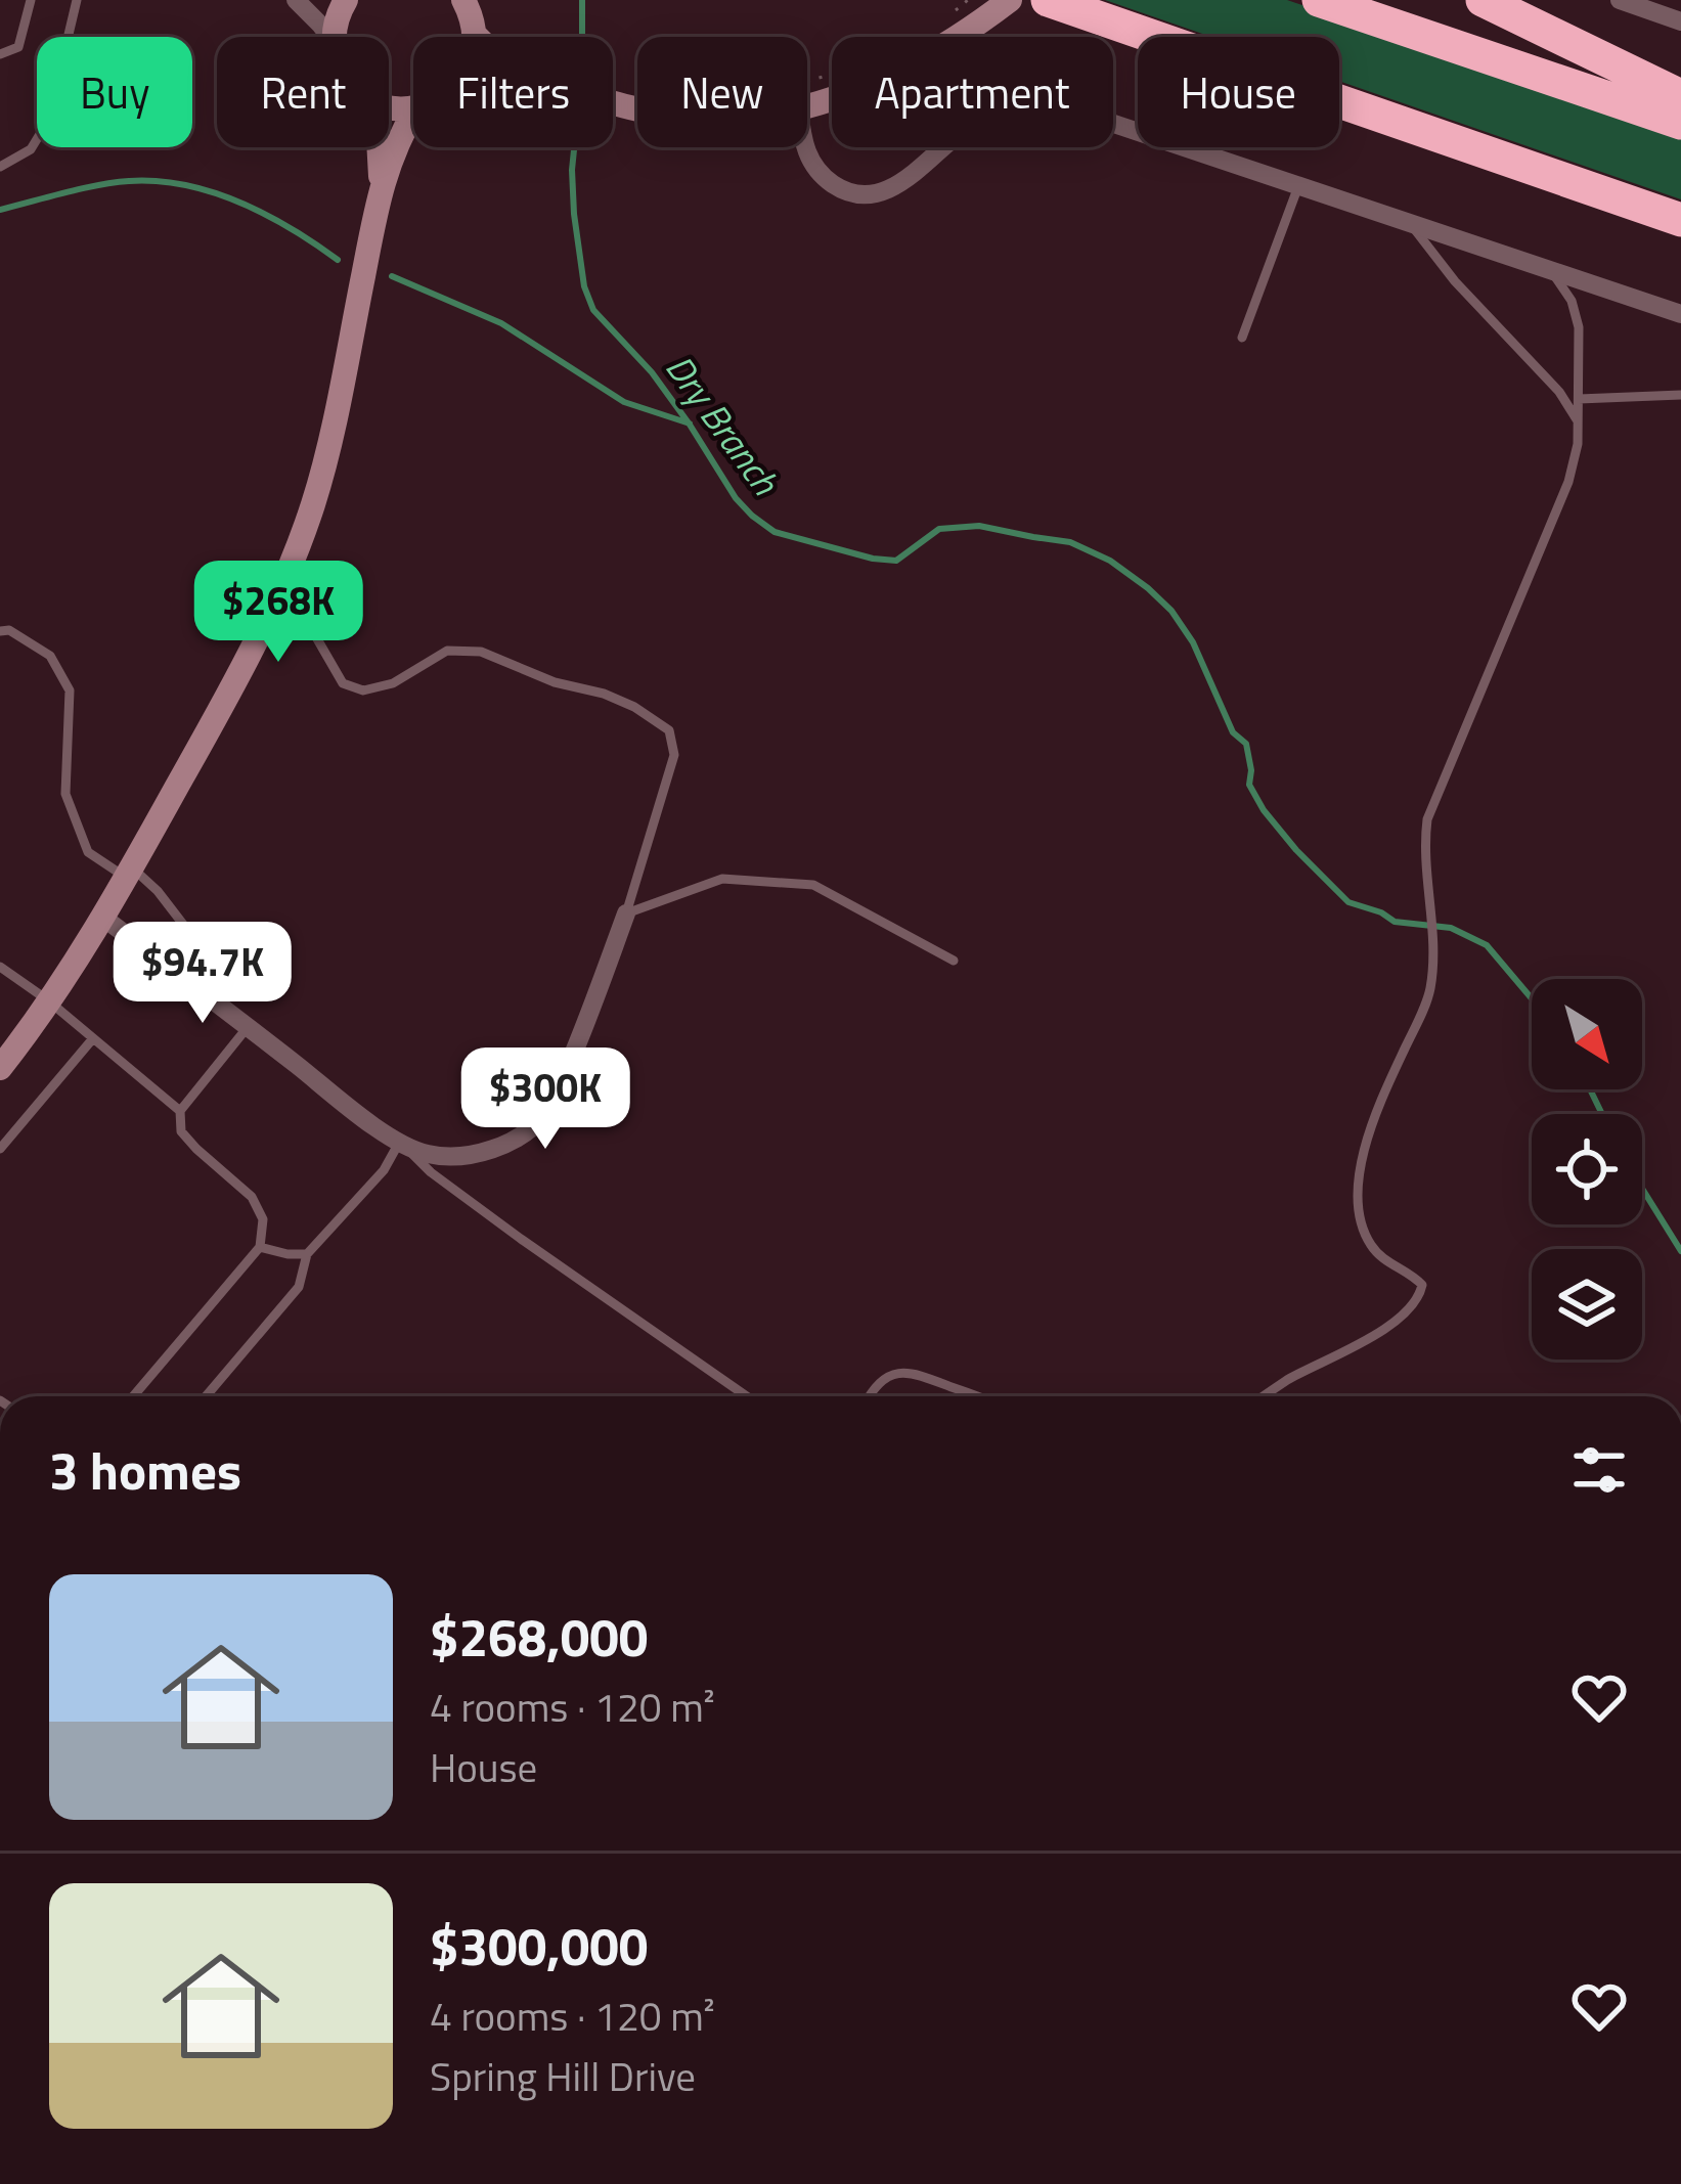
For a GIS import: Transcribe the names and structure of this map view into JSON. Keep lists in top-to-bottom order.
{
  "water": ["Dry Branch"],
  "north": "bottom right",
  "page": {
    "chip": [
      "Buy",
      "Rent",
      "Filters",
      "New",
      "Apartment",
      "House"
    ],
    "price": ["$268K", "$94.7K", "$300K"],
    "heading": "3 homes",
    "list": [
      {
        "name": "$268,000",
        "note": "4 rooms · 120 m² · House"
      },
      {
        "name": "$300,000",
        "note": "4 rooms · 120 m² · Spring Hill Drive"
      }
    ]
  }
}
